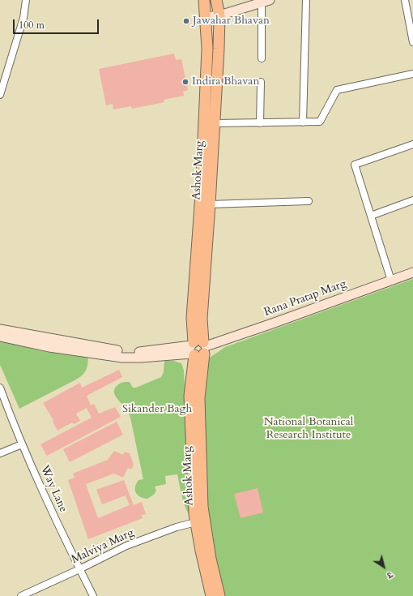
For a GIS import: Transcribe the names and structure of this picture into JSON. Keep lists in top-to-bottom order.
{
  "streets": {
    "main road": ["Ashok Marg"],
    "street": ["Rana Pratap Marg", "Way Lane", "Malviya Marg"]
  },
  "crossings": [
    ["Ashok Marg", "Rana Pratap Marg"],
    ["Ashok Marg", "Malviya Marg"],
    ["Way Lane", "Malviya Marg"]
  ],
  "parks": ["Sikander Bagh", "National Botanical Research Institute"],
  "places": ["Jawahar Bhavan", "Indira Bhavan"],
  "scale_bar": "100 m",
  "north": "bottom right"
}
